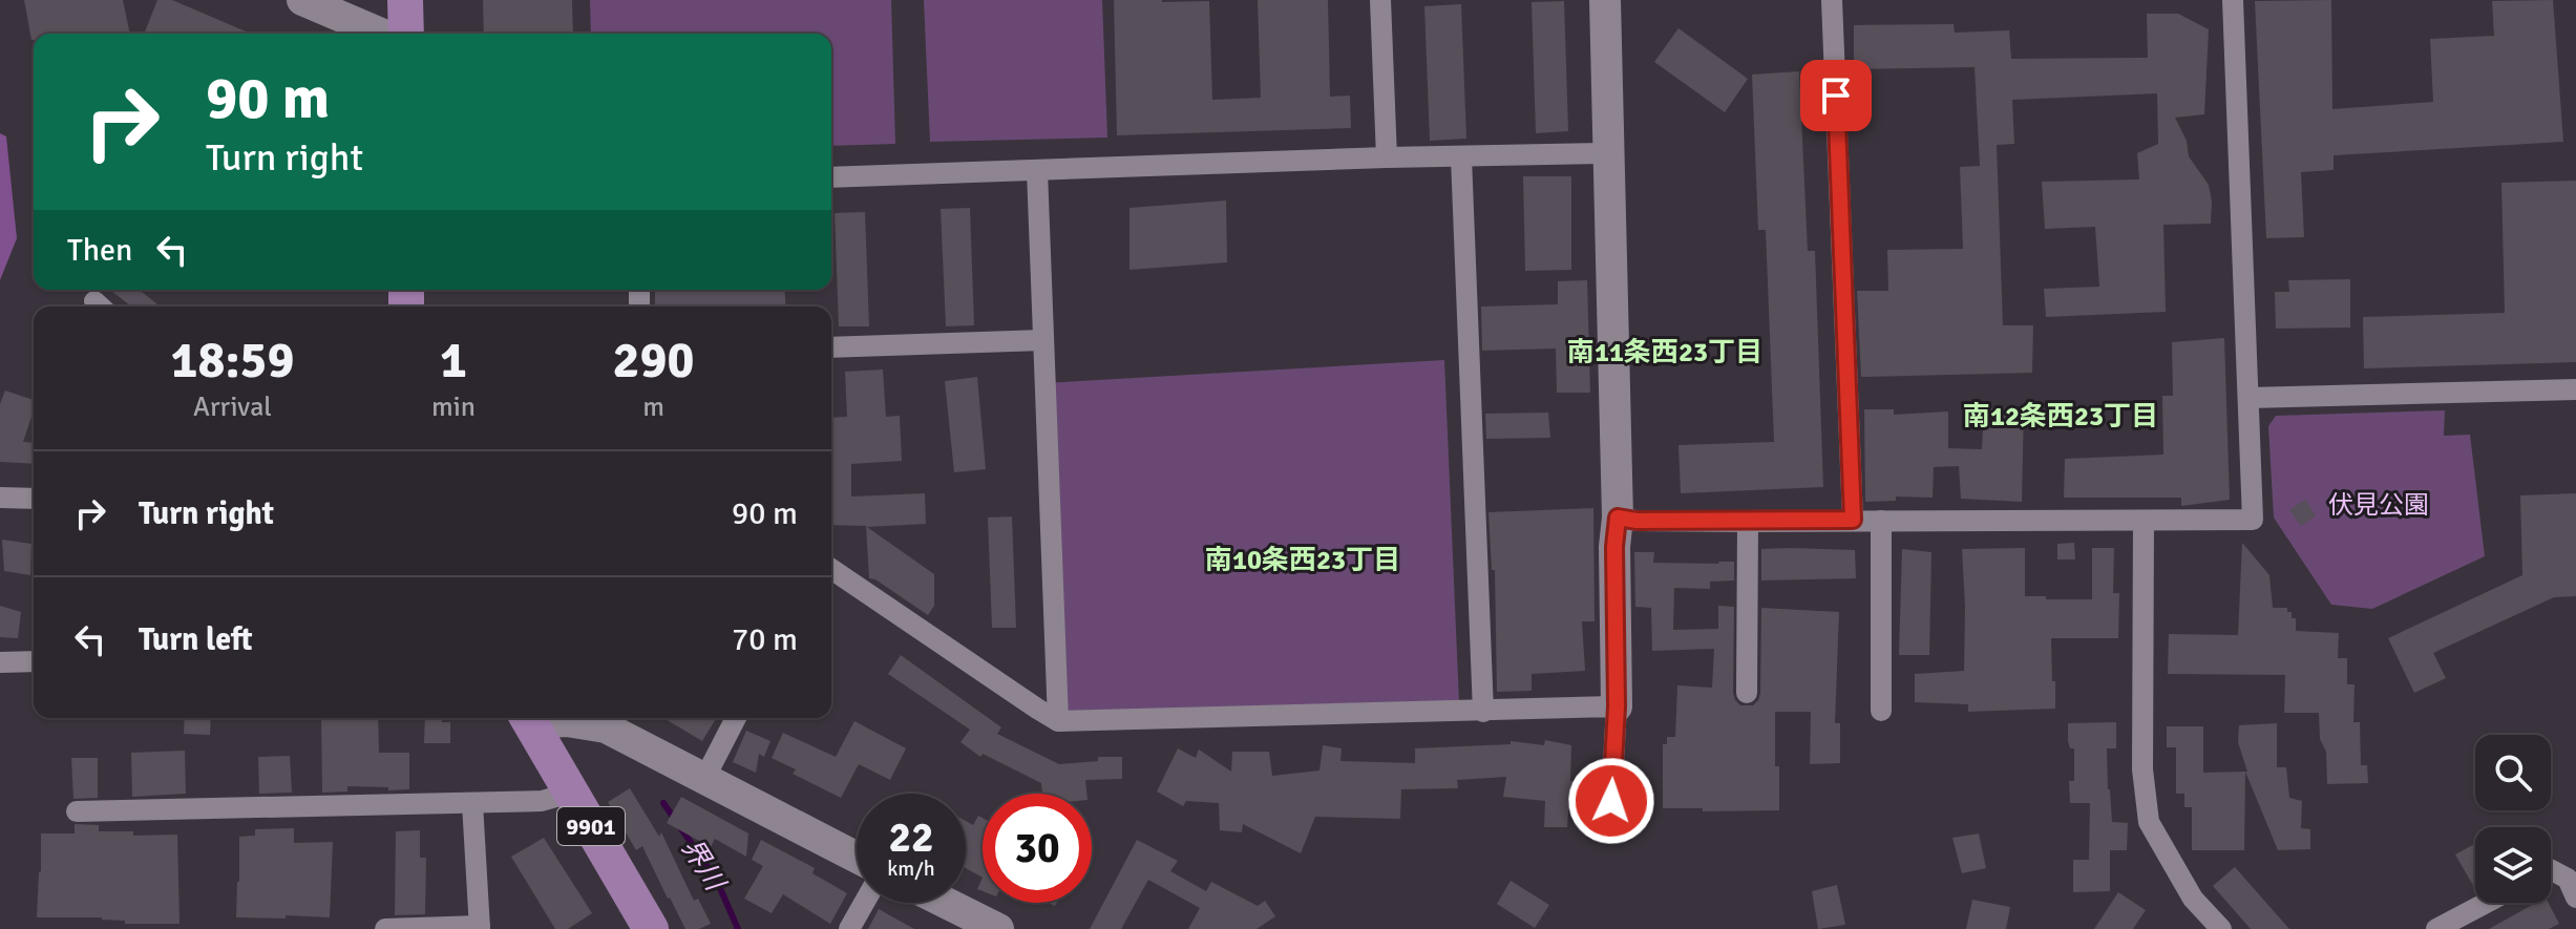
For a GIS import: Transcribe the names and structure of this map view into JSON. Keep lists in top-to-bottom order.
{
  "streets": {
    "main road": ["9901"]
  },
  "districts": ["南11条西23丁目", "南12条西23丁目", "南10条西23丁目"],
  "water": ["界川"],
  "parks": ["伏見公園"],
  "page": {
    "turn": ["90 m", "Turn right"],
    "then": "Then",
    "eta": [
      "18:59",
      "Arrival",
      "1",
      "min",
      "290",
      "m"
    ],
    "list": [
      {
        "name": "Turn right",
        "value": "90 m"
      },
      {
        "name": "Turn left",
        "value": "70 m"
      }
    ],
    "speed": "22 km/h",
    "limit": "30"
  }
}
